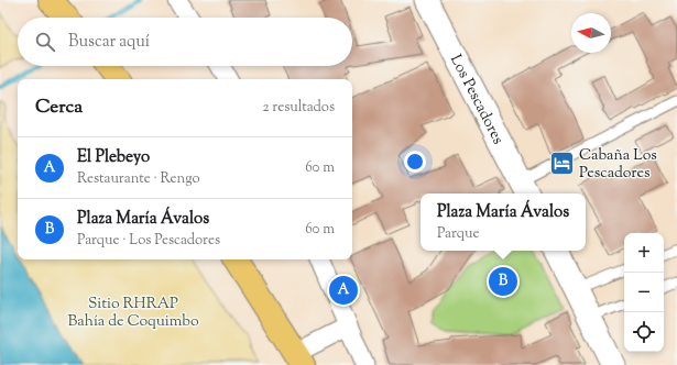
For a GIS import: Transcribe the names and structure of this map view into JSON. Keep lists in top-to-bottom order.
{
  "streets": {
    "street": ["Los Pescadores"]
  },
  "parks": ["Sitio RHRAP Bahía de Coquimbo"],
  "places": {
    "hotel": ["Cabaña Los Pescadores"]
  },
  "north": "left",
  "page": {
    "search": "Buscar aquí",
    "heading": ["Cerca", "2 resultados"],
    "list": [
      {
        "mark": "A",
        "name": "El Plebeyo",
        "note": "Restaurante · Rengo",
        "value": "60 m"
      },
      {
        "mark": "B",
        "name": "Plaza María Ávalos",
        "note": "Parque · Los Pescadores",
        "value": "60 m"
      }
    ],
    "popup": ["Plaza María Ávalos", "Parque"],
    "map_buttons": ["+", "−"],
    "pins": ["B", "A"]
  }
}
